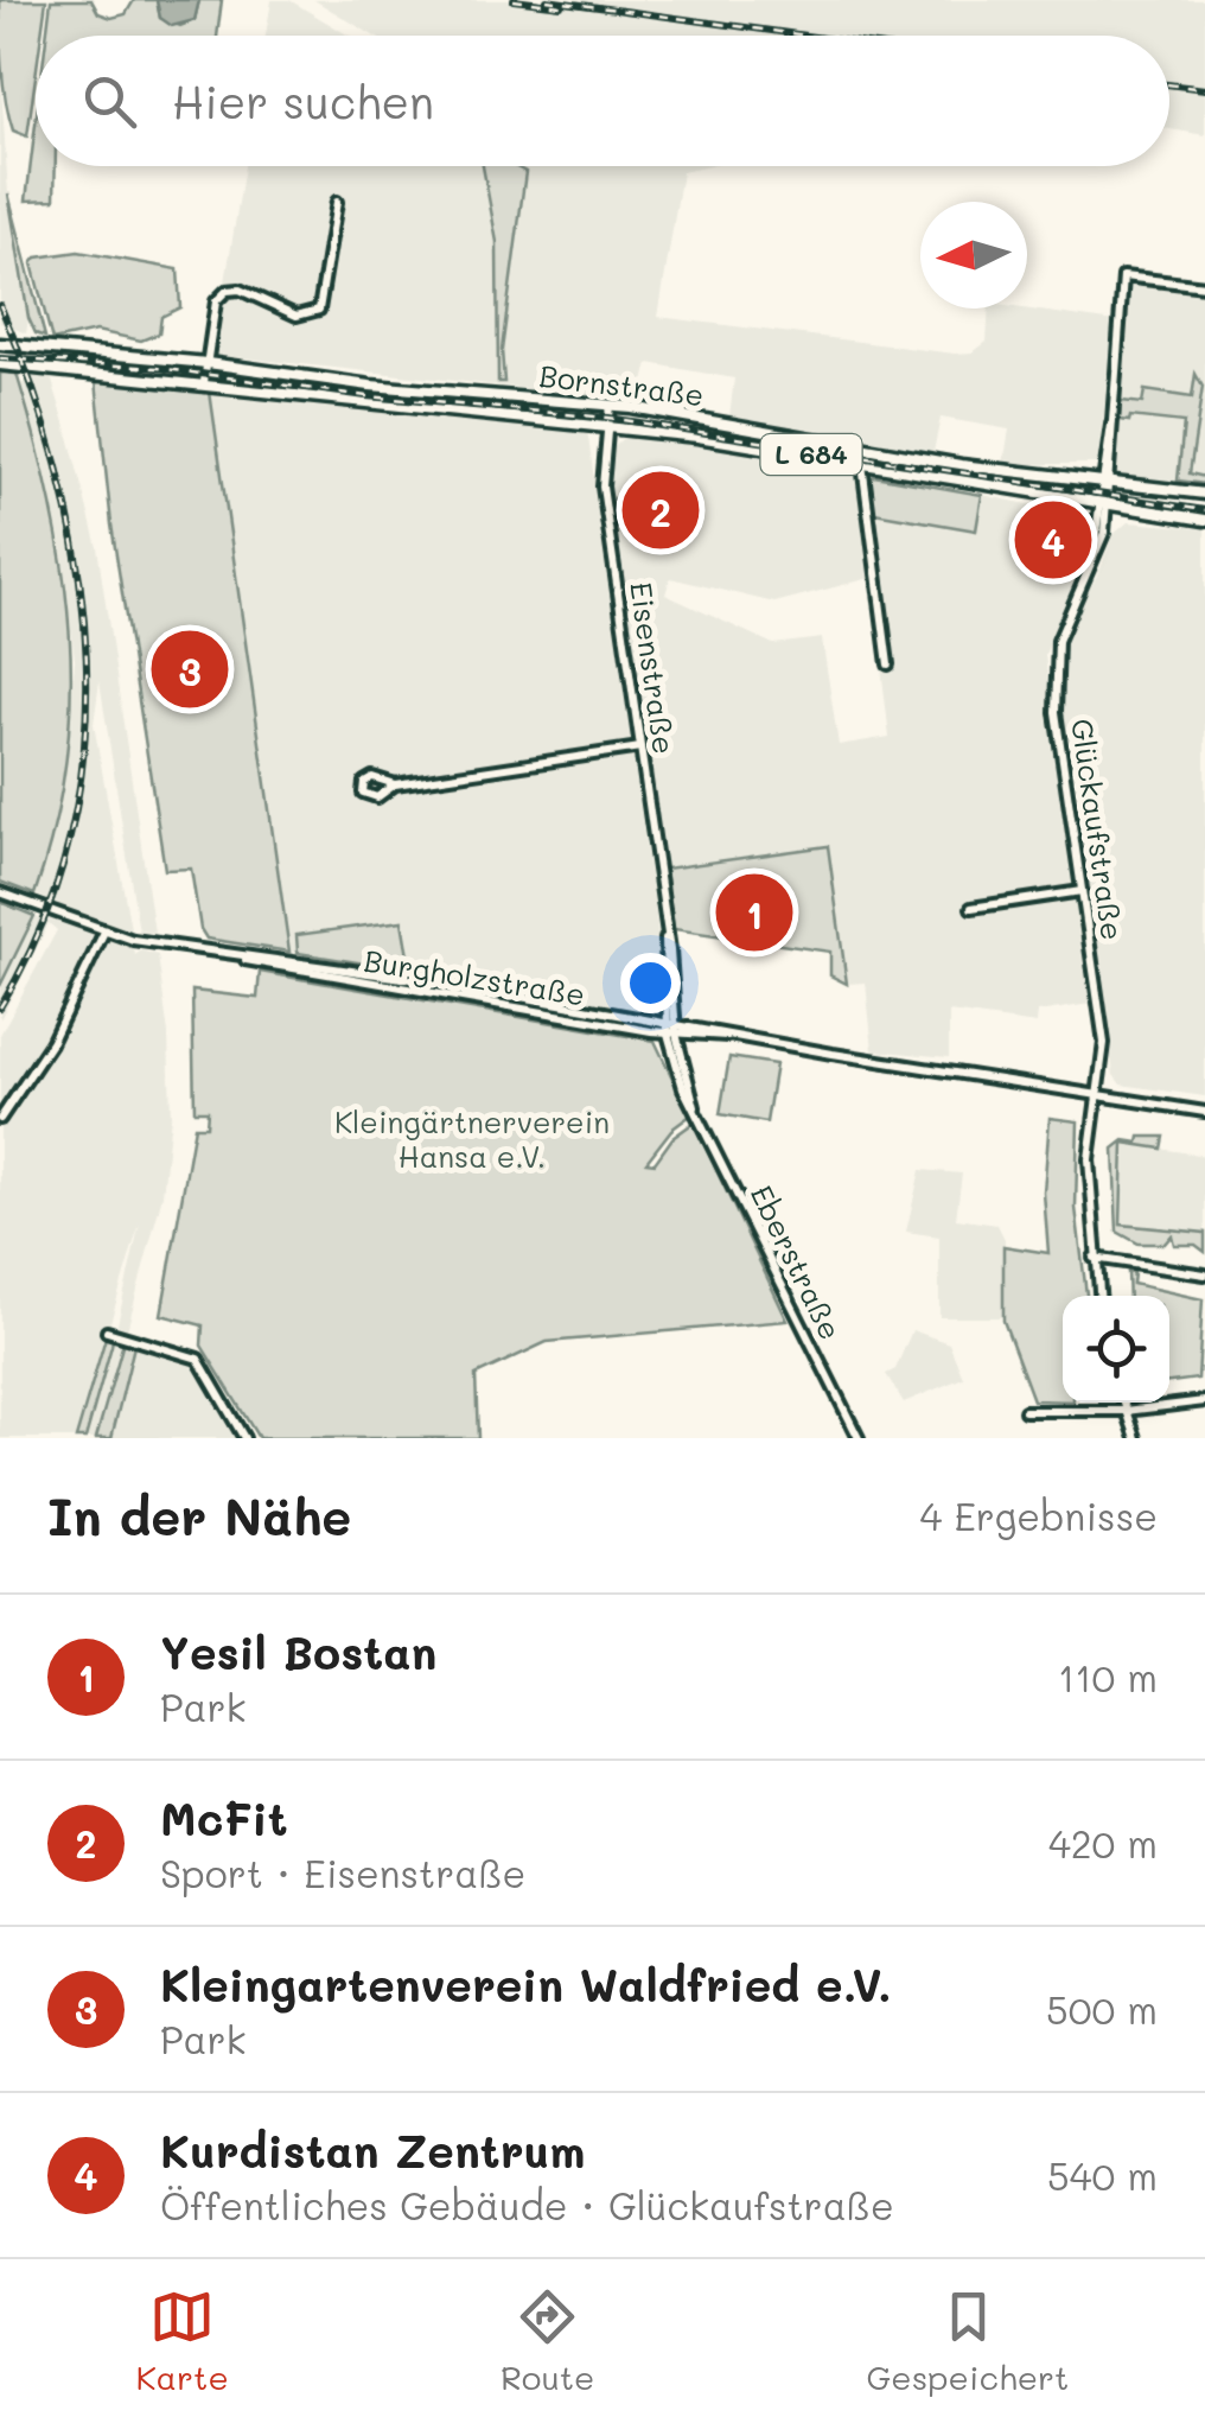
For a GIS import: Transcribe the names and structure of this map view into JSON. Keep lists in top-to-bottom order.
{
  "streets": {
    "main road": ["Bornstraße", "L 684"],
    "street": [
      "Eisenstraße",
      "Glückaufstraße",
      "Burgholzstraße",
      "Eberstraße"
    ]
  },
  "crossings": [
    ["Bornstraße", "Eisenstraße"],
    ["Bornstraße", "Glückaufstraße"],
    ["Eisenstraße", "Burgholzstraße"],
    ["Eisenstraße", "Eberstraße"],
    ["Glückaufstraße", "Burgholzstraße"],
    ["Burgholzstraße", "Eberstraße"]
  ],
  "parks": ["Kleingärtnerverein Hansa e.V."],
  "north": "left",
  "page": {
    "search": "Hier suchen",
    "pins": [
      "2",
      "4",
      "3",
      "1"
    ],
    "heading": ["In der Nähe", "4 Ergebnisse"],
    "list": [
      {
        "mark": "1",
        "name": "Yesil Bostan",
        "note": "Park",
        "value": "110 m"
      },
      {
        "mark": "2",
        "name": "McFit",
        "note": "Sport · Eisenstraße",
        "value": "420 m"
      },
      {
        "mark": "3",
        "name": "Kleingartenverein Waldfried e.V.",
        "note": "Park",
        "value": "500 m"
      },
      {
        "mark": "4",
        "name": "Kurdistan Zentrum",
        "note": "Öffentliches Gebäude · Glückaufstraße",
        "value": "540 m"
      }
    ],
    "nav": ["Karte", "Route", "Gespeichert"]
  }
}
